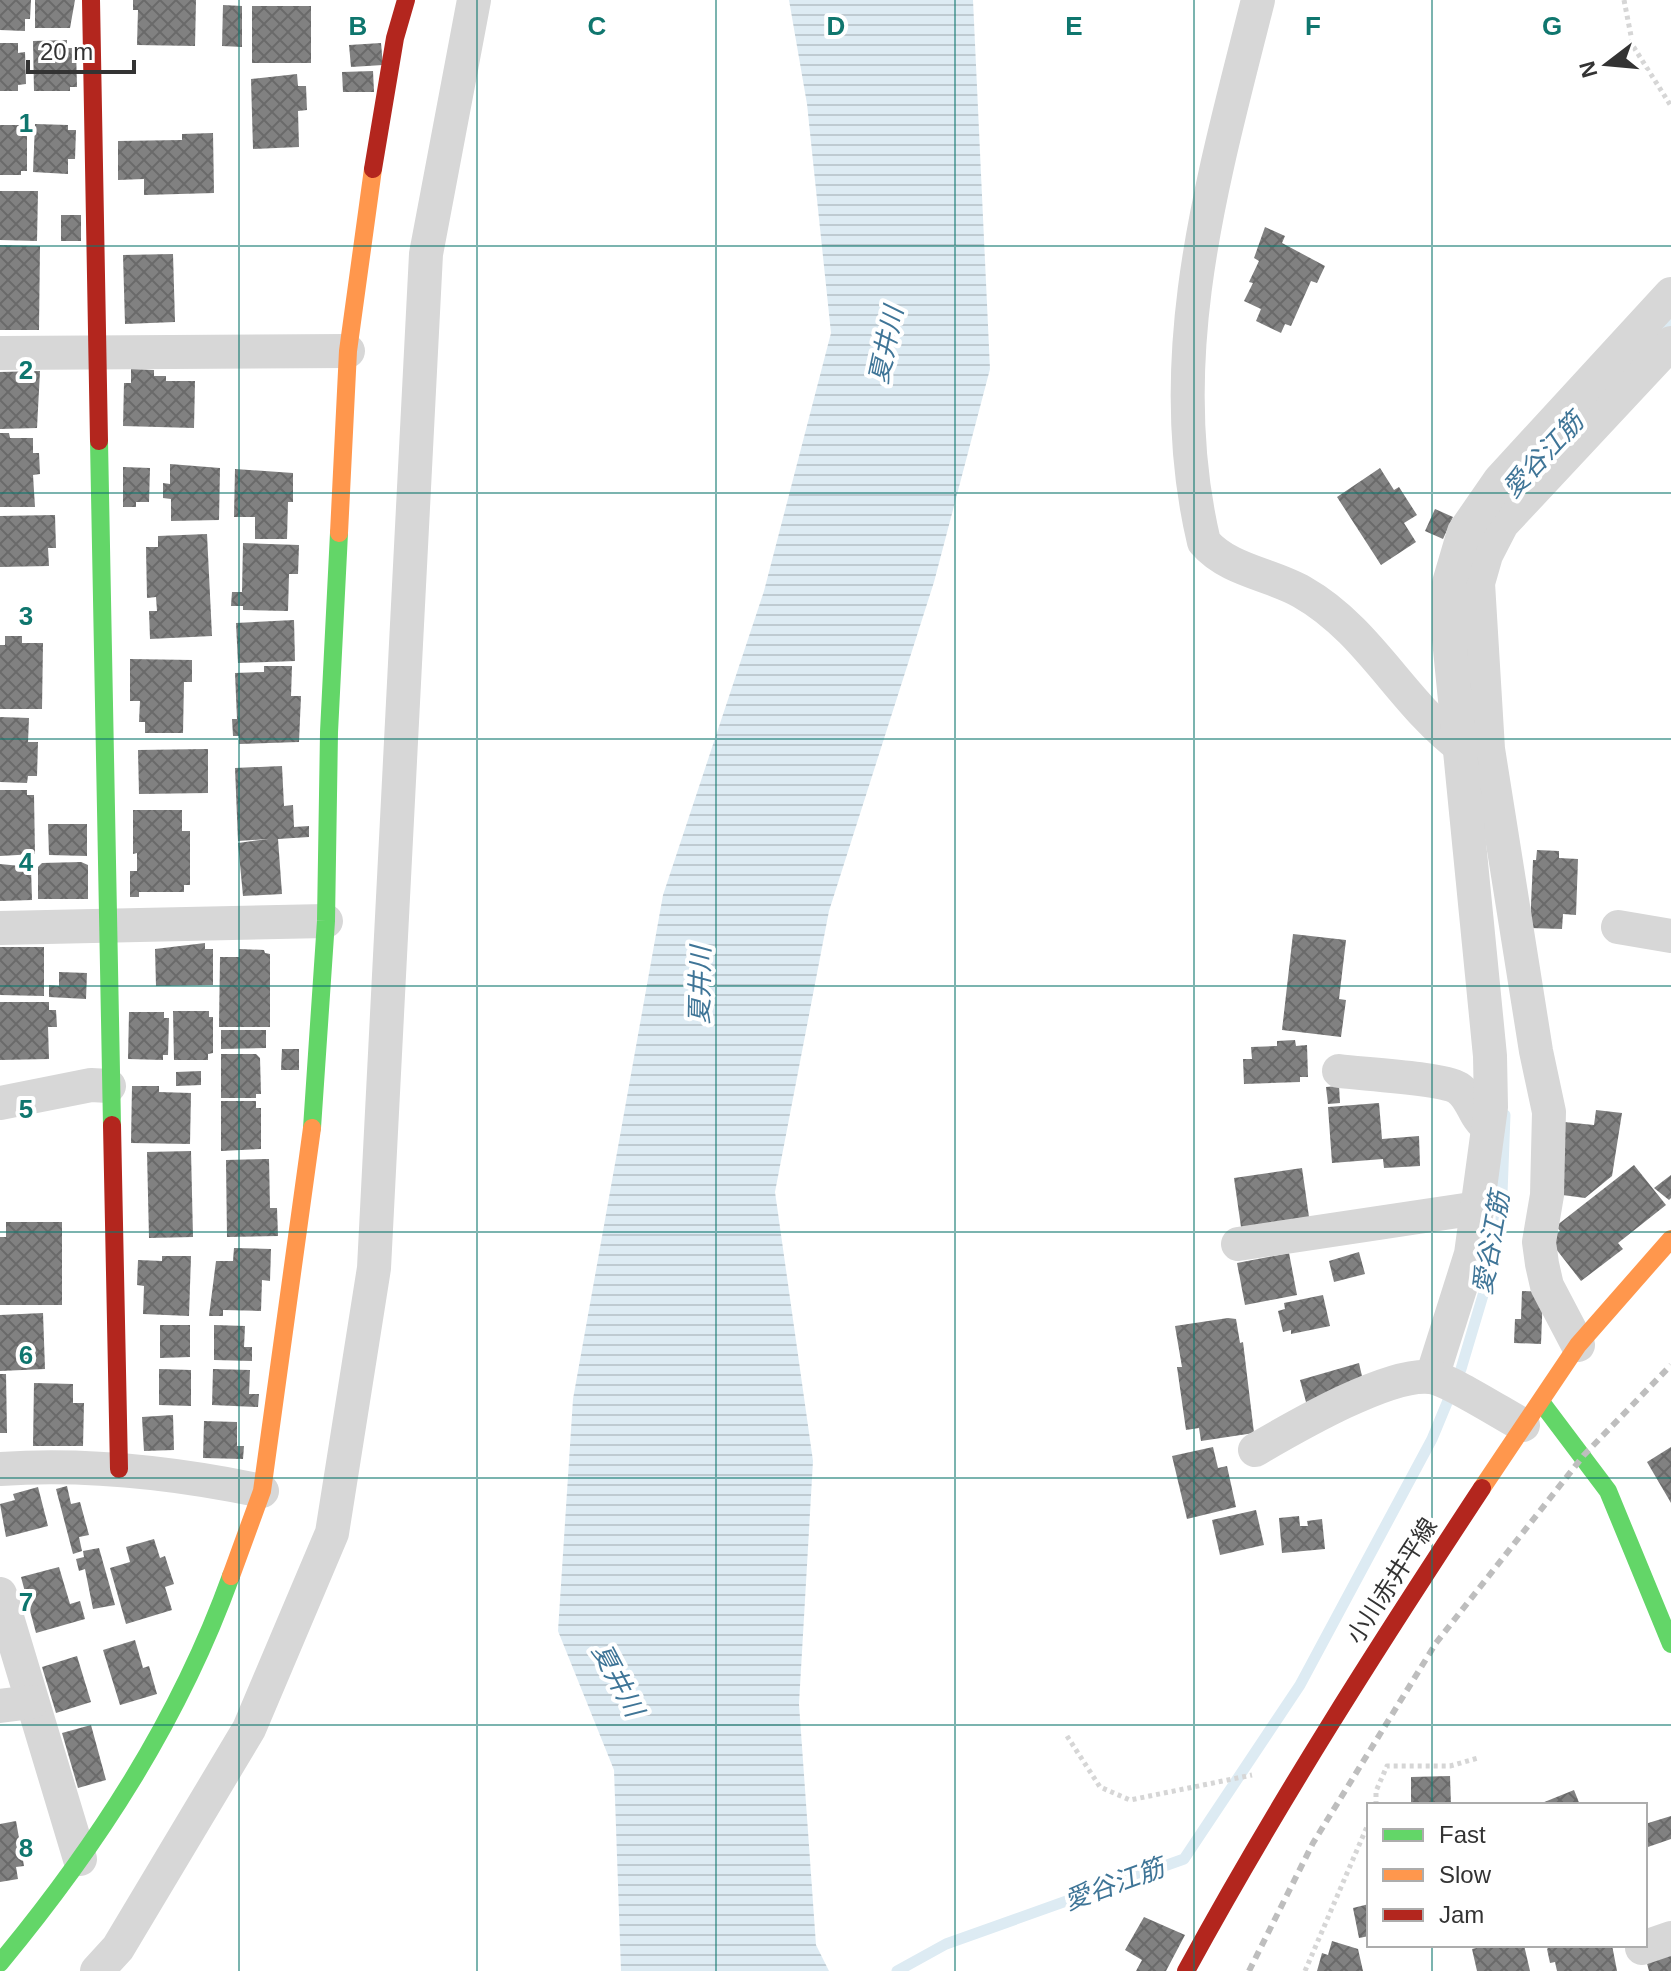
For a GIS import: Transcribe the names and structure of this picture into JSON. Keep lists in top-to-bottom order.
{
  "streets": {
    "street": ["小川赤井平線"]
  },
  "water": ["夏井川", "愛谷江筋"],
  "legend": ["Fast", "Slow", "Jam"],
  "scale_bar": "20 m",
  "north": "left",
  "grid": {
    "columns": [
      "B",
      "C",
      "D",
      "E",
      "F",
      "G"
    ],
    "rows": [
      "1",
      "2",
      "3",
      "4",
      "5",
      "6",
      "7",
      "8"
    ]
  }
}
